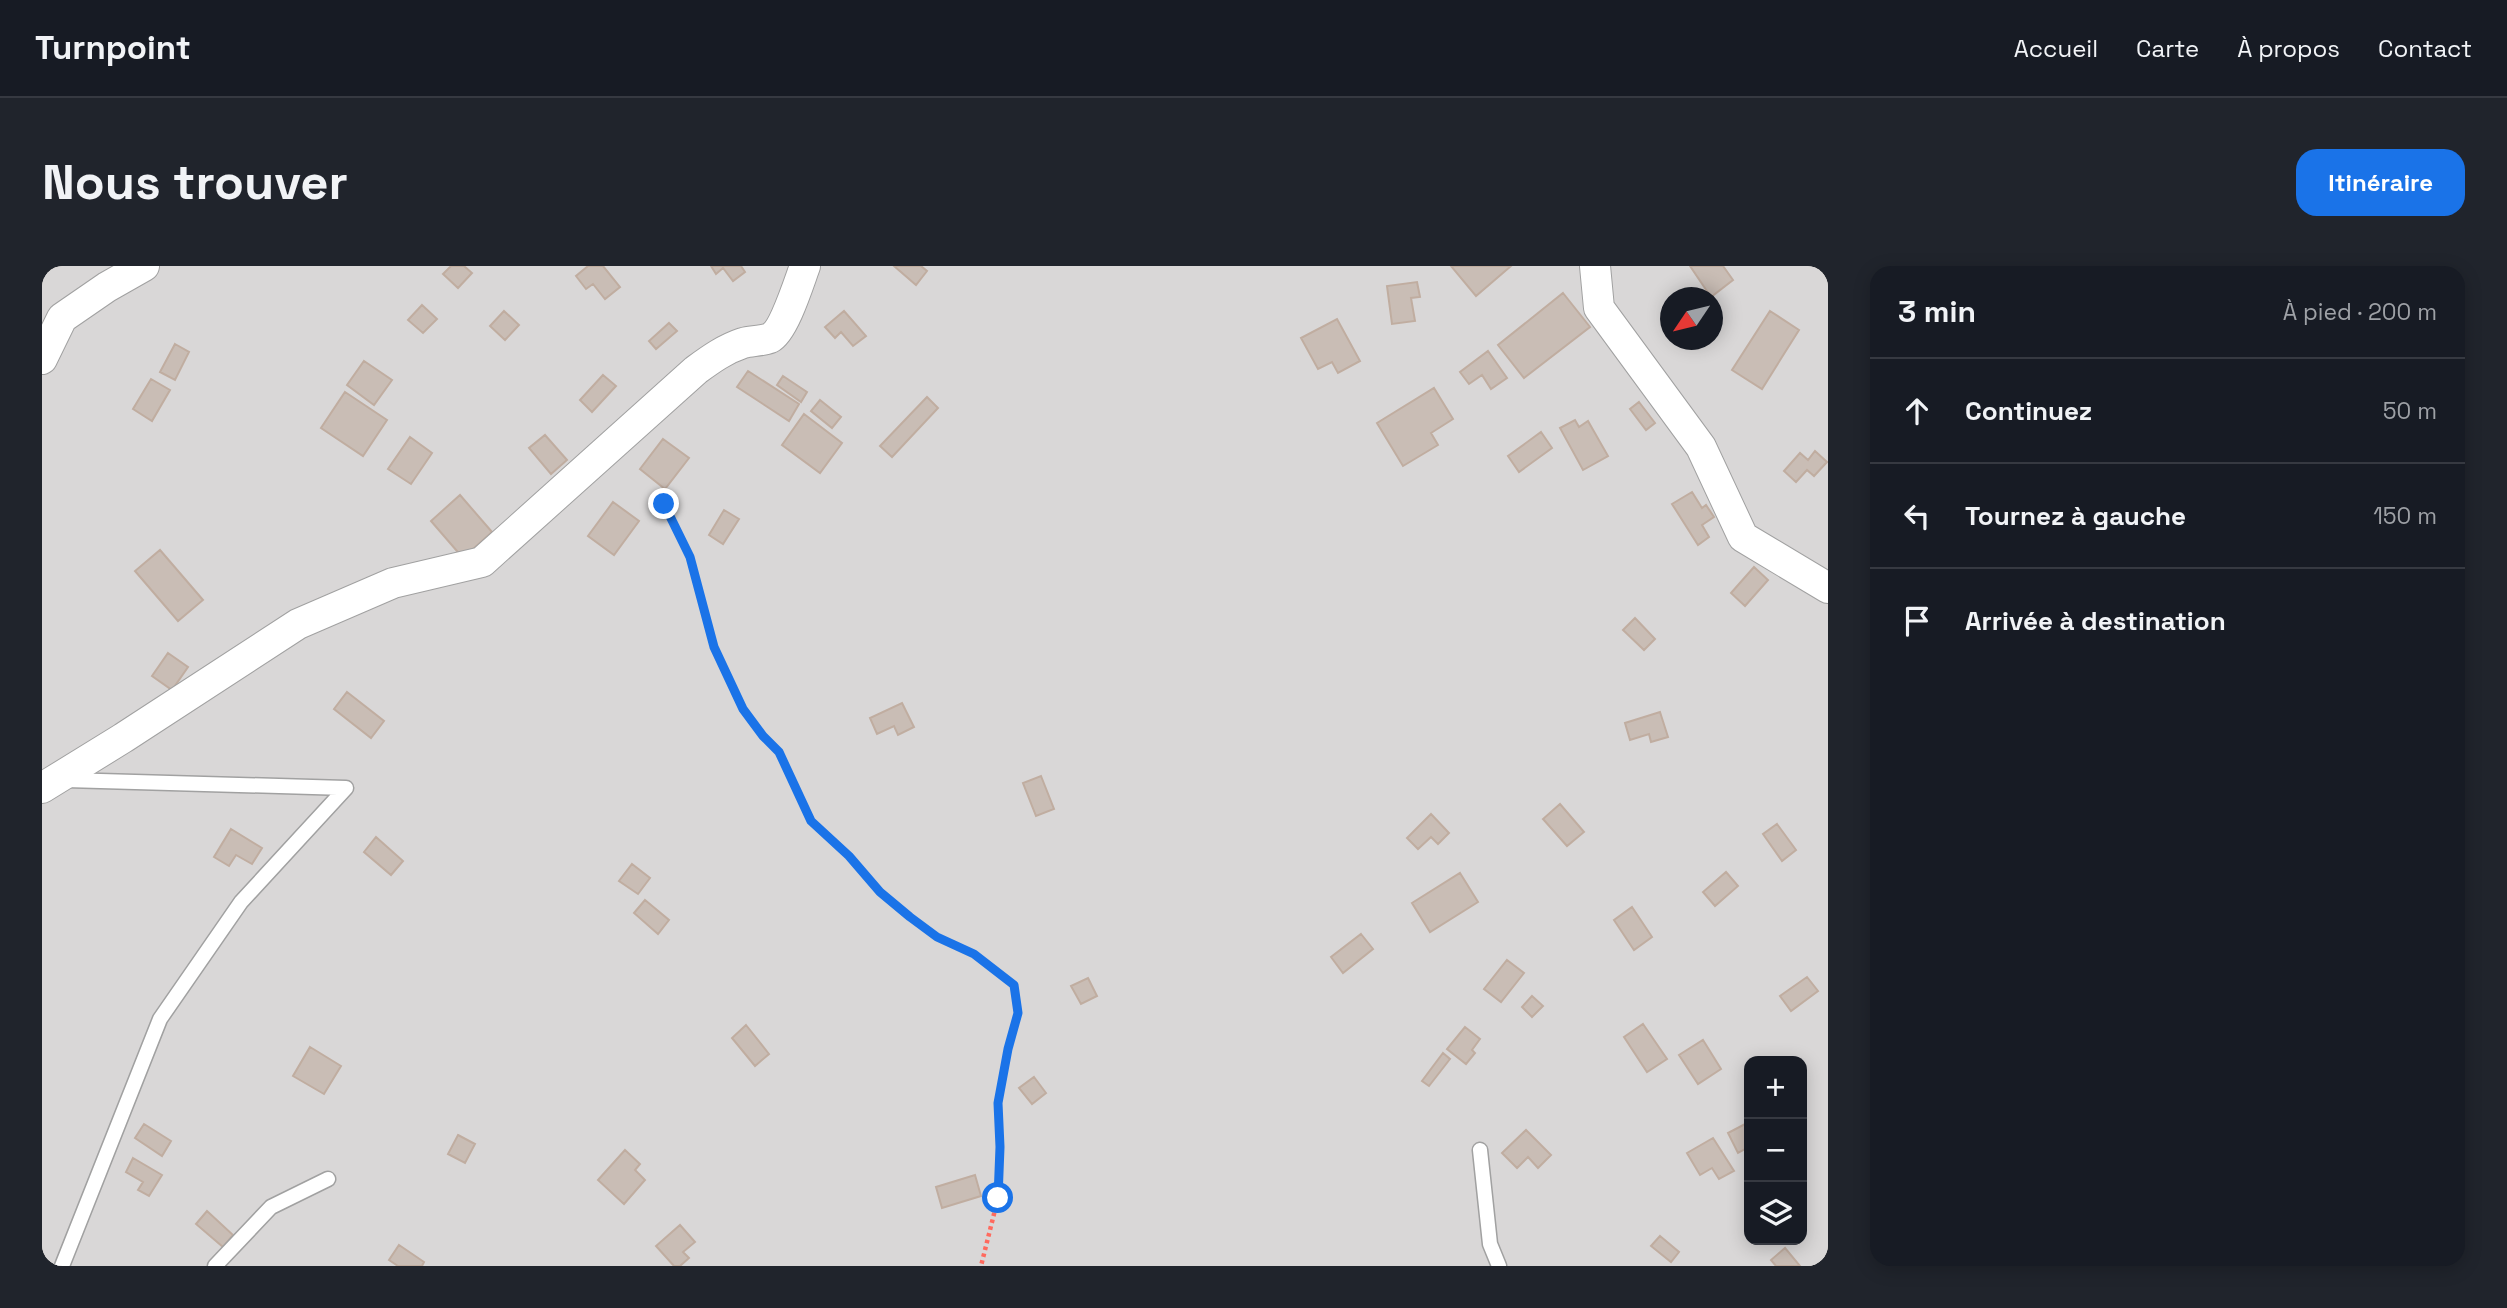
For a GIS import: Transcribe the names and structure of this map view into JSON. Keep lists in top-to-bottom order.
{
  "north": "bottom left",
  "page": {
    "header": "Turnpoint",
    "nav": [
      "Accueil",
      "Carte",
      "À propos",
      "Contact"
    ],
    "buttons": "Itinéraire",
    "title": "Nous trouver",
    "heading": ["3 min", "À pied · 200 m"],
    "list": [
      ["Continuez", "50 m"],
      ["Tournez à gauche", "150 m"],
      "Arrivée à destination"
    ],
    "map_buttons": ["+", "−"]
  }
}
